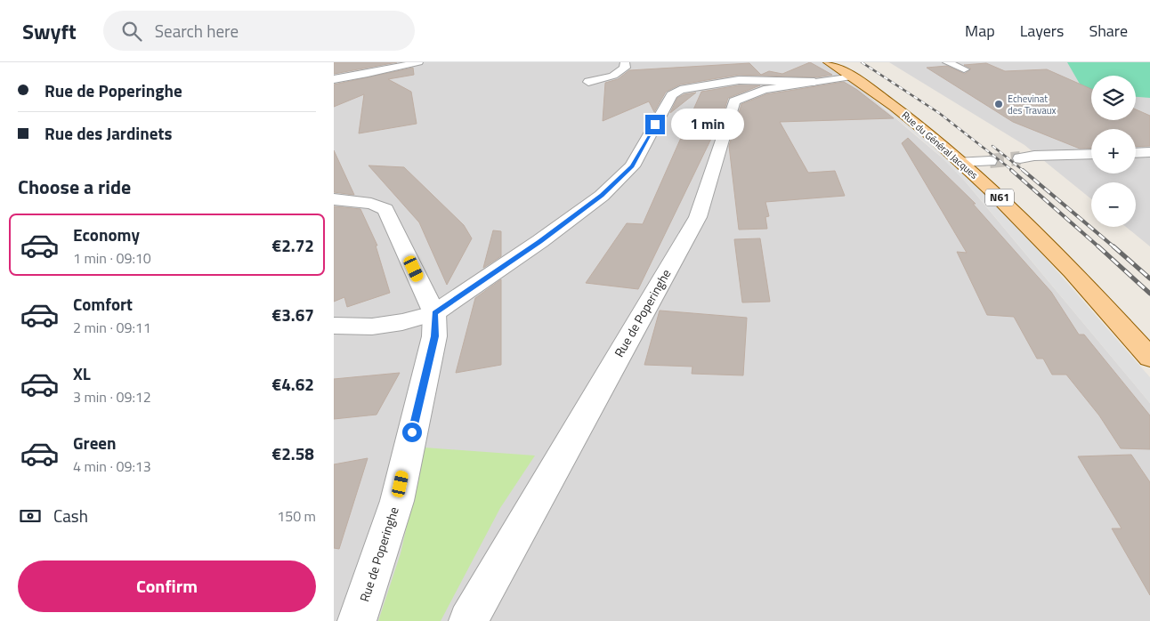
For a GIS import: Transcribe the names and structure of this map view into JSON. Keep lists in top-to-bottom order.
{
  "streets": {
    "main road": ["Rue du Général Jacques", "N61"],
    "street": ["Rue de Poperinghe"]
  },
  "crossings": [
    ["Rue du Général Jacques", "Rue de Poperinghe"]
  ],
  "places": ["Echevinat des Travaux"],
  "page": {
    "header": "Swyft",
    "search": "Search here",
    "nav": ["Map", "Layers", "Share"],
    "banner": ["Rue de Poperinghe", "Rue des Jardinets"],
    "map_buttons": ["+", "−"],
    "bubble": "1 min",
    "heading": "Choose a ride",
    "list": [
      {
        "name": "Economy",
        "note": "1 min · 09:10",
        "value": "€2.72"
      },
      {
        "name": "Comfort",
        "note": "2 min · 09:11",
        "value": "€3.67"
      },
      {
        "name": "XL",
        "note": "3 min · 09:12",
        "value": "€4.62"
      },
      {
        "name": "Green",
        "note": "4 min · 09:13",
        "value": "€2.58"
      }
    ],
    "pay": ["Cash", "150 m"],
    "buttons": "Confirm"
  }
}
